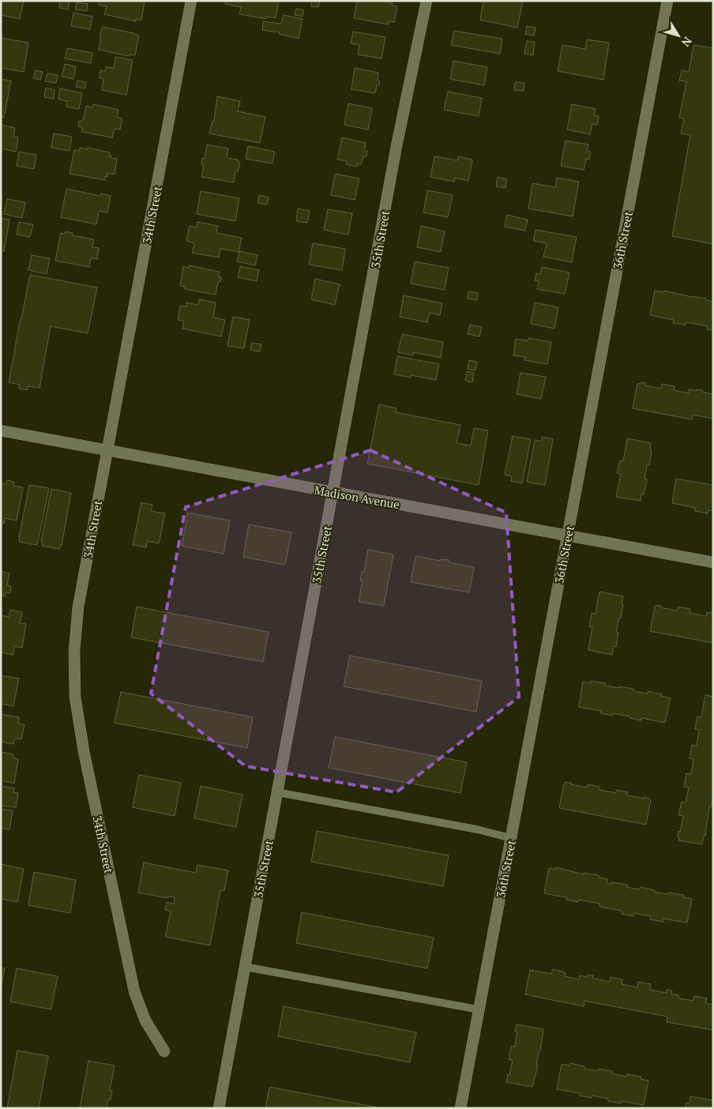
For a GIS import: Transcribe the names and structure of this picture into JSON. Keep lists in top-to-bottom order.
{
  "streets": {
    "street": [
      "34th Street",
      "35th Street",
      "36th Street",
      "Madison Avenue"
    ]
  },
  "crossings": [
    ["34th Street", "Madison Avenue"],
    ["35th Street", "Madison Avenue"],
    ["36th Street", "Madison Avenue"]
  ],
  "north": "bottom right"
}
